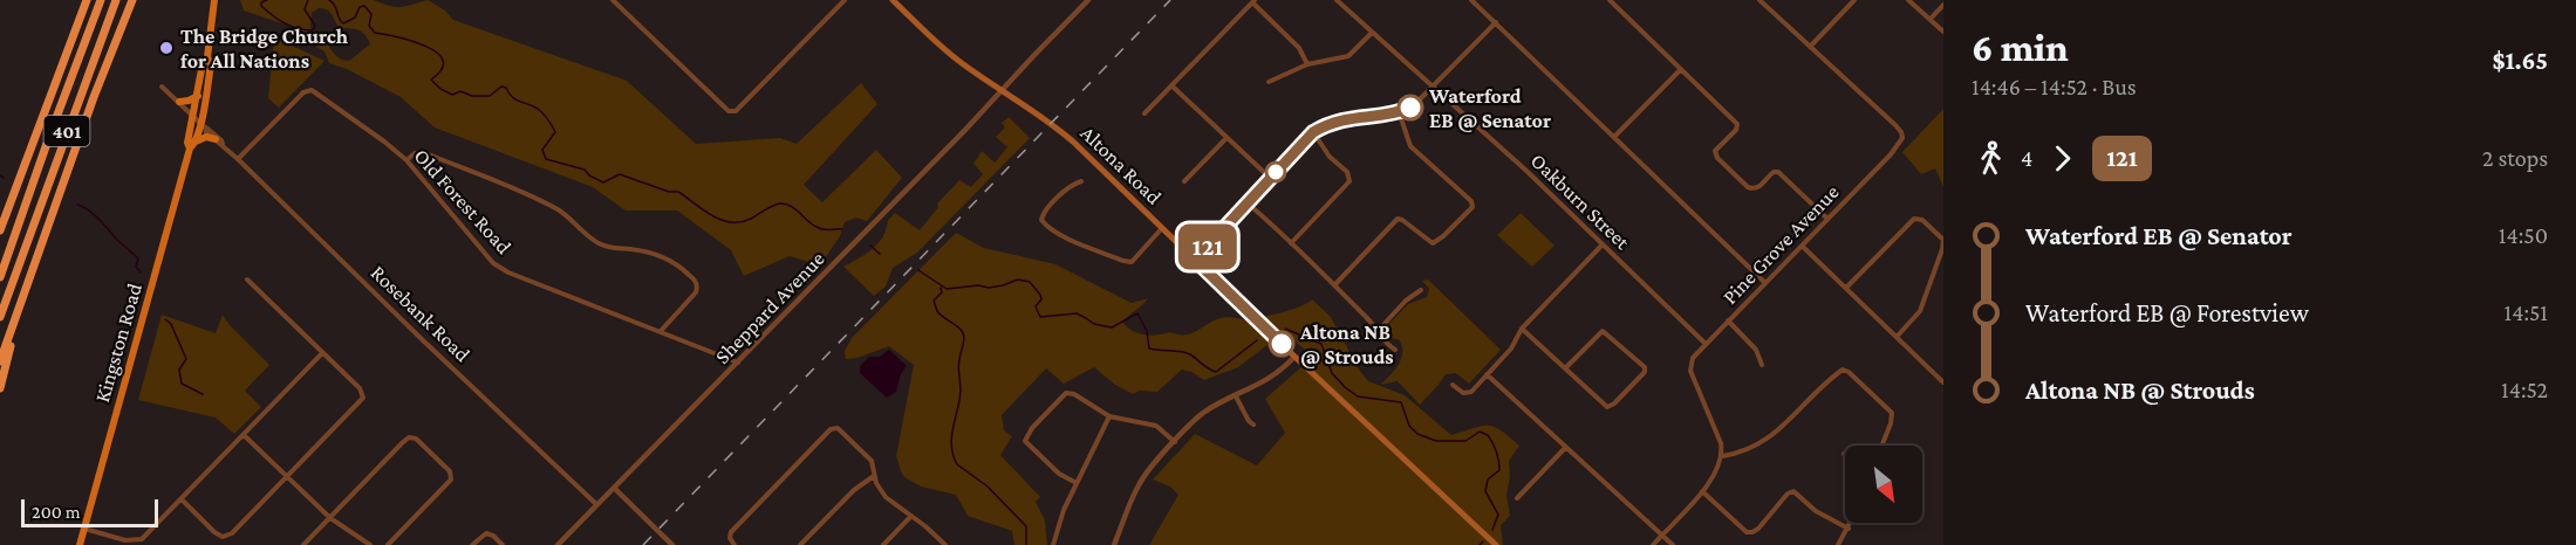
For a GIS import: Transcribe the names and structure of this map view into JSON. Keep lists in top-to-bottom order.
{
  "streets": {
    "highway": ["401"],
    "main road": ["Altona Road", "Kingston Road"],
    "street": [
      "Old Forest Road",
      "Oakburn Street",
      "Pine Grove Avenue",
      "Sheppard Avenue",
      "Rosebank Road"
    ]
  },
  "crossings": [
    ["Altona Road", "Sheppard Avenue"],
    ["Old Forest Road", "Sheppard Avenue"],
    ["Old Forest Road", "Rosebank Road"],
    ["Oakburn Street", "Pine Grove Avenue"],
    ["Sheppard Avenue", "Rosebank Road"],
    ["Rosebank Road", "Kingston Road"]
  ],
  "places": ["The Bridge Church for All Nations", "Waterford EB @ Senator", "Altona NB @ Strouds"],
  "lines": ["bus line 121"],
  "scale_bar": "200 m",
  "north": "bottom right",
  "page": {
    "on_map": "121",
    "heading": ["6 min", "14:46 – 14:52 · Bus", "$1.65"],
    "legs": ["4", "121", "2 stops"],
    "list": [
      {
        "name": "Waterford EB @ Senator",
        "value": "14:50"
      },
      {
        "name": "Waterford EB @ Forestview",
        "value": "14:51"
      },
      {
        "name": "Altona NB @ Strouds",
        "value": "14:52"
      }
    ],
    "scale": "200 m"
  }
}
